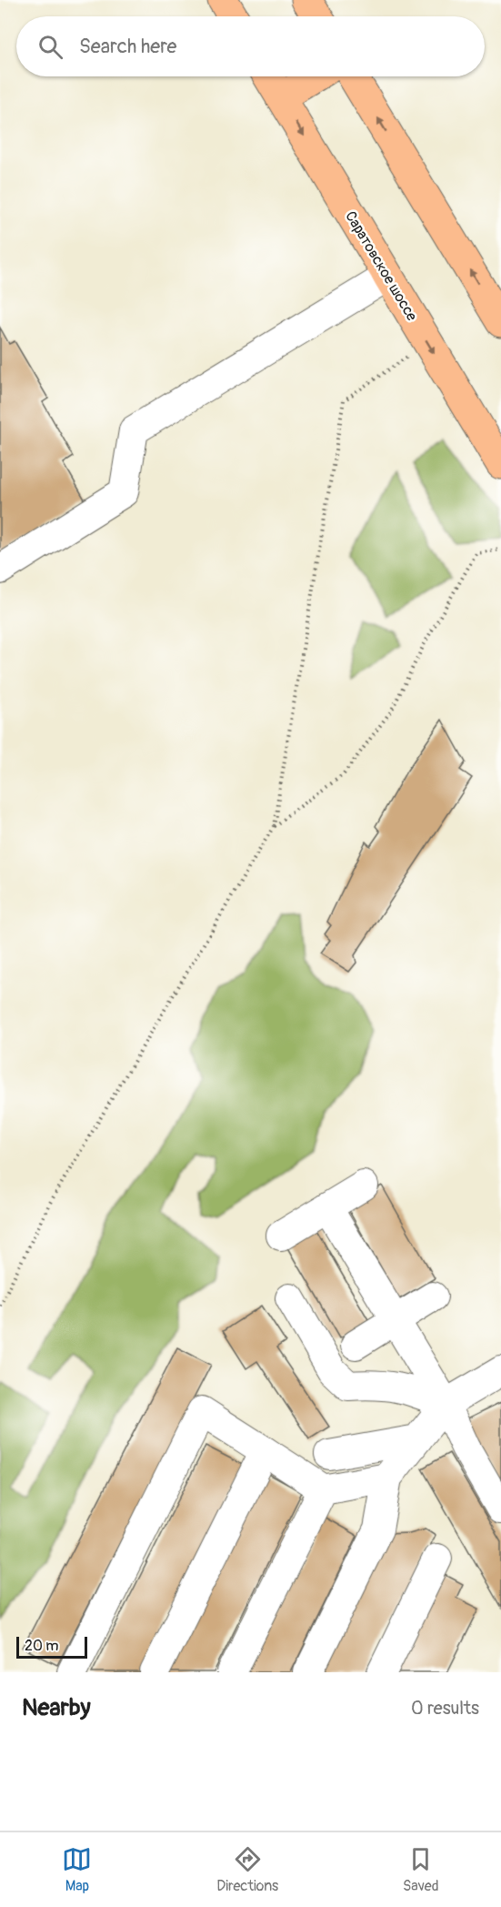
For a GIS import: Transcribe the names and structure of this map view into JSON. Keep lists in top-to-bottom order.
{
  "streets": {
    "main road": ["Саратовское шоссе"]
  },
  "scale_bar": "20 m",
  "page": {
    "search": "Search here",
    "scale": "20 m",
    "heading": ["Nearby", "0 results"],
    "nav": ["Map", "Directions", "Saved"]
  }
}
